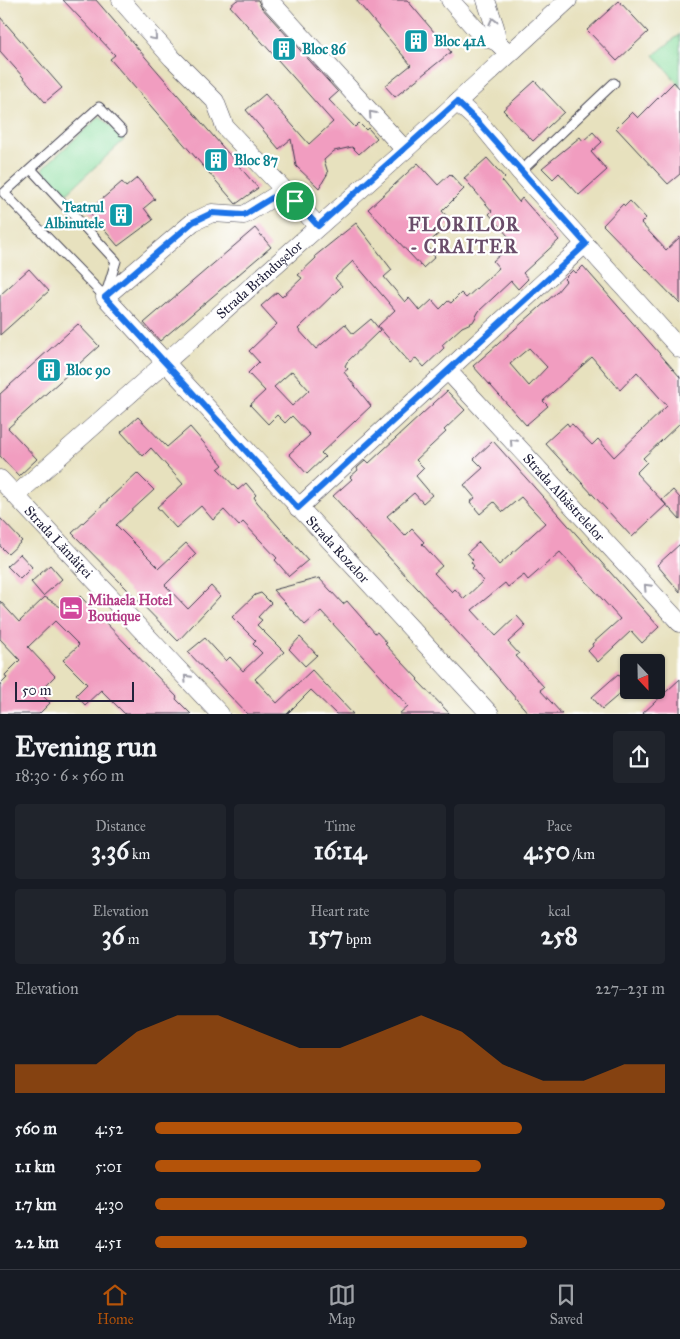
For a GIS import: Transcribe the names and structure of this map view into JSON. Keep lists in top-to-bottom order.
{
  "streets": {
    "street": [
      "Strada Brândușelor",
      "Strada Albăstrelelor",
      "Strada Lămâiței",
      "Strada Rozelor"
    ]
  },
  "crossings": [
    ["Strada Brândușelor", "Strada Lămâiței"],
    ["Strada Brândușelor", "Strada Rozelor"]
  ],
  "one_way": ["Strada Albăstrelelor", "Strada Lămâiței"],
  "districts": ["FLORILOR - CRAITER"],
  "places": {
    "building": [
      "Bloc 41A",
      "Bloc 86",
      "Bloc 87",
      "Teatrul Albinutele",
      "Bloc 90"
    ],
    "hotel": ["Mihaela Hotel Boutique"]
  },
  "scale_bar": "50 m",
  "north": "bottom",
  "page": {
    "scale": "50 m",
    "heading": ["Evening run", "18:30 · 6 × 560 m"],
    "stats": [
      ["Distance", "3.36 km"],
      ["Time", "16:14"],
      ["Pace", "4:50 /km"],
      ["Elevation", "36 m"],
      ["Heart rate", "157 bpm"],
      ["kcal", "258"]
    ],
    "chart": ["Elevation", "227–231 m"],
    "list": [
      {
        "name": "560 m",
        "note": "4:52"
      },
      {
        "name": "1.1 km",
        "note": "5:01"
      },
      {
        "name": "1.7 km",
        "note": "4:30"
      },
      {
        "name": "2.2 km",
        "note": "4:51"
      }
    ],
    "tabs": ["Home", "Map", "Saved"]
  }
}
